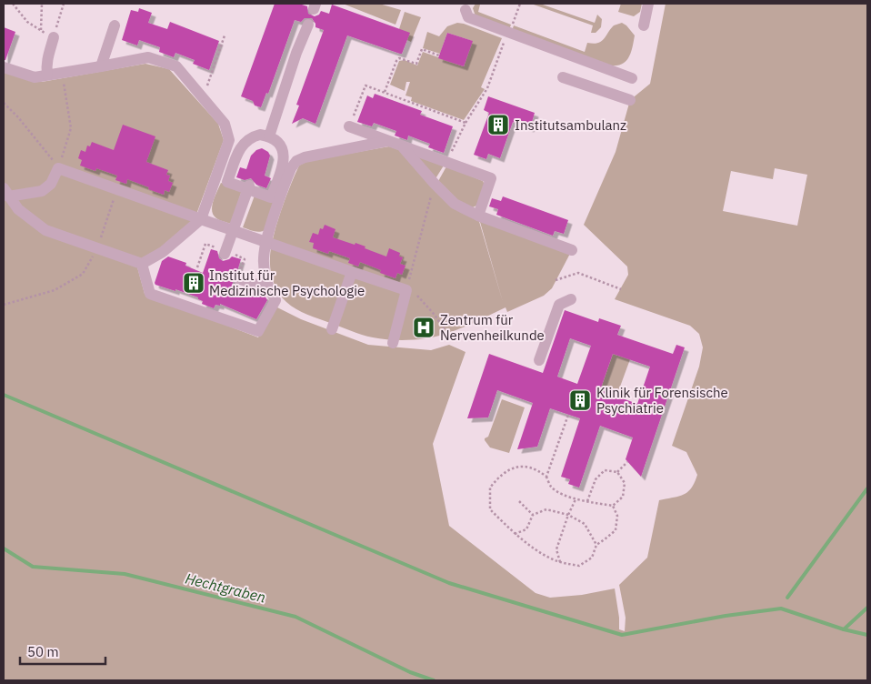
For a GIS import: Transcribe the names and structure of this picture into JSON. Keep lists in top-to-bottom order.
{
  "water": ["Hechtgraben"],
  "places": {
    "building": ["Institutsambulanz", "Institut für Medizinische Psychologie", "Klinik für Forensische Psychiatrie"],
    "hospital": ["Zentrum für Nervenheilkunde"]
  },
  "scale_bar": "50 m"
}
